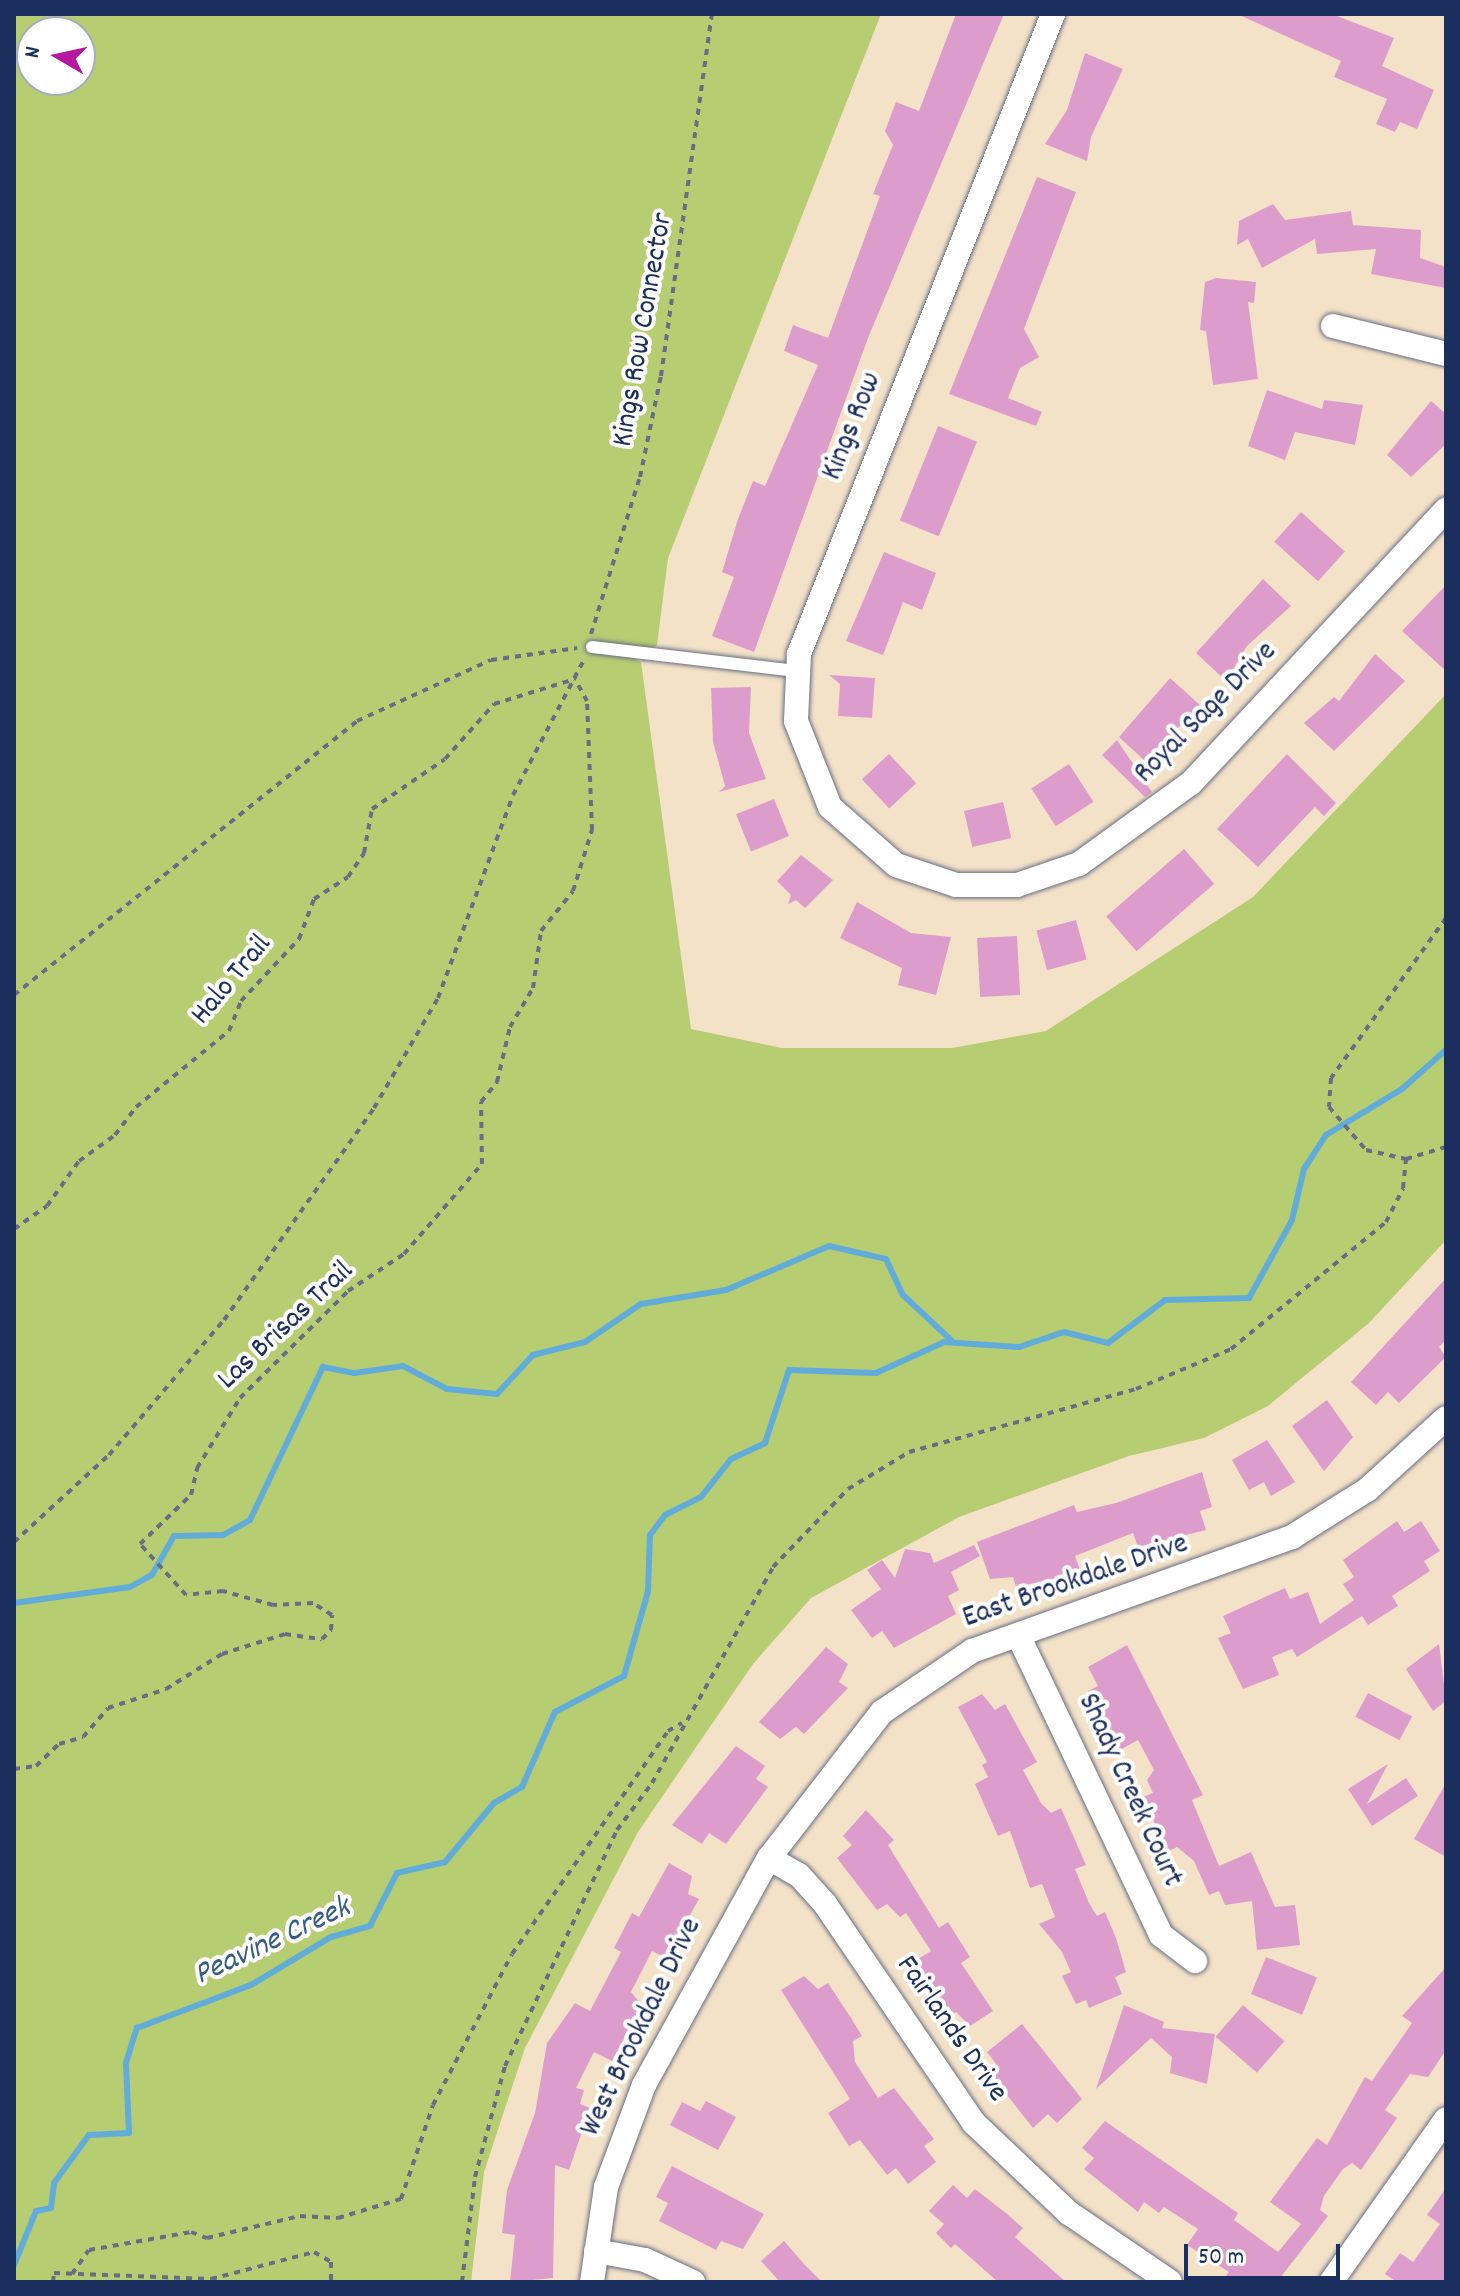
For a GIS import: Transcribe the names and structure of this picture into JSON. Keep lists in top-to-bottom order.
{
  "streets": {
    "street": [
      "Kings Row",
      "Royal Sage Drive",
      "East Brookdale Drive",
      "Shady Creek Court",
      "West Brookdale Drive",
      "Fairlands Drive"
    ],
    "path": ["Kings Row Connector", "Halo Trail", "Las Brisas Trail"]
  },
  "crossings": [
    ["Kings Row", "Royal Sage Drive"],
    ["Halo Trail", "Las Brisas Trail"],
    ["East Brookdale Drive", "Shady Creek Court"],
    ["East Brookdale Drive", "West Brookdale Drive"],
    ["East Brookdale Drive", "Fairlands Drive"],
    ["West Brookdale Drive", "Fairlands Drive"]
  ],
  "water": ["Peavine Creek"],
  "scale_bar": "50 m",
  "north": "left"
}
